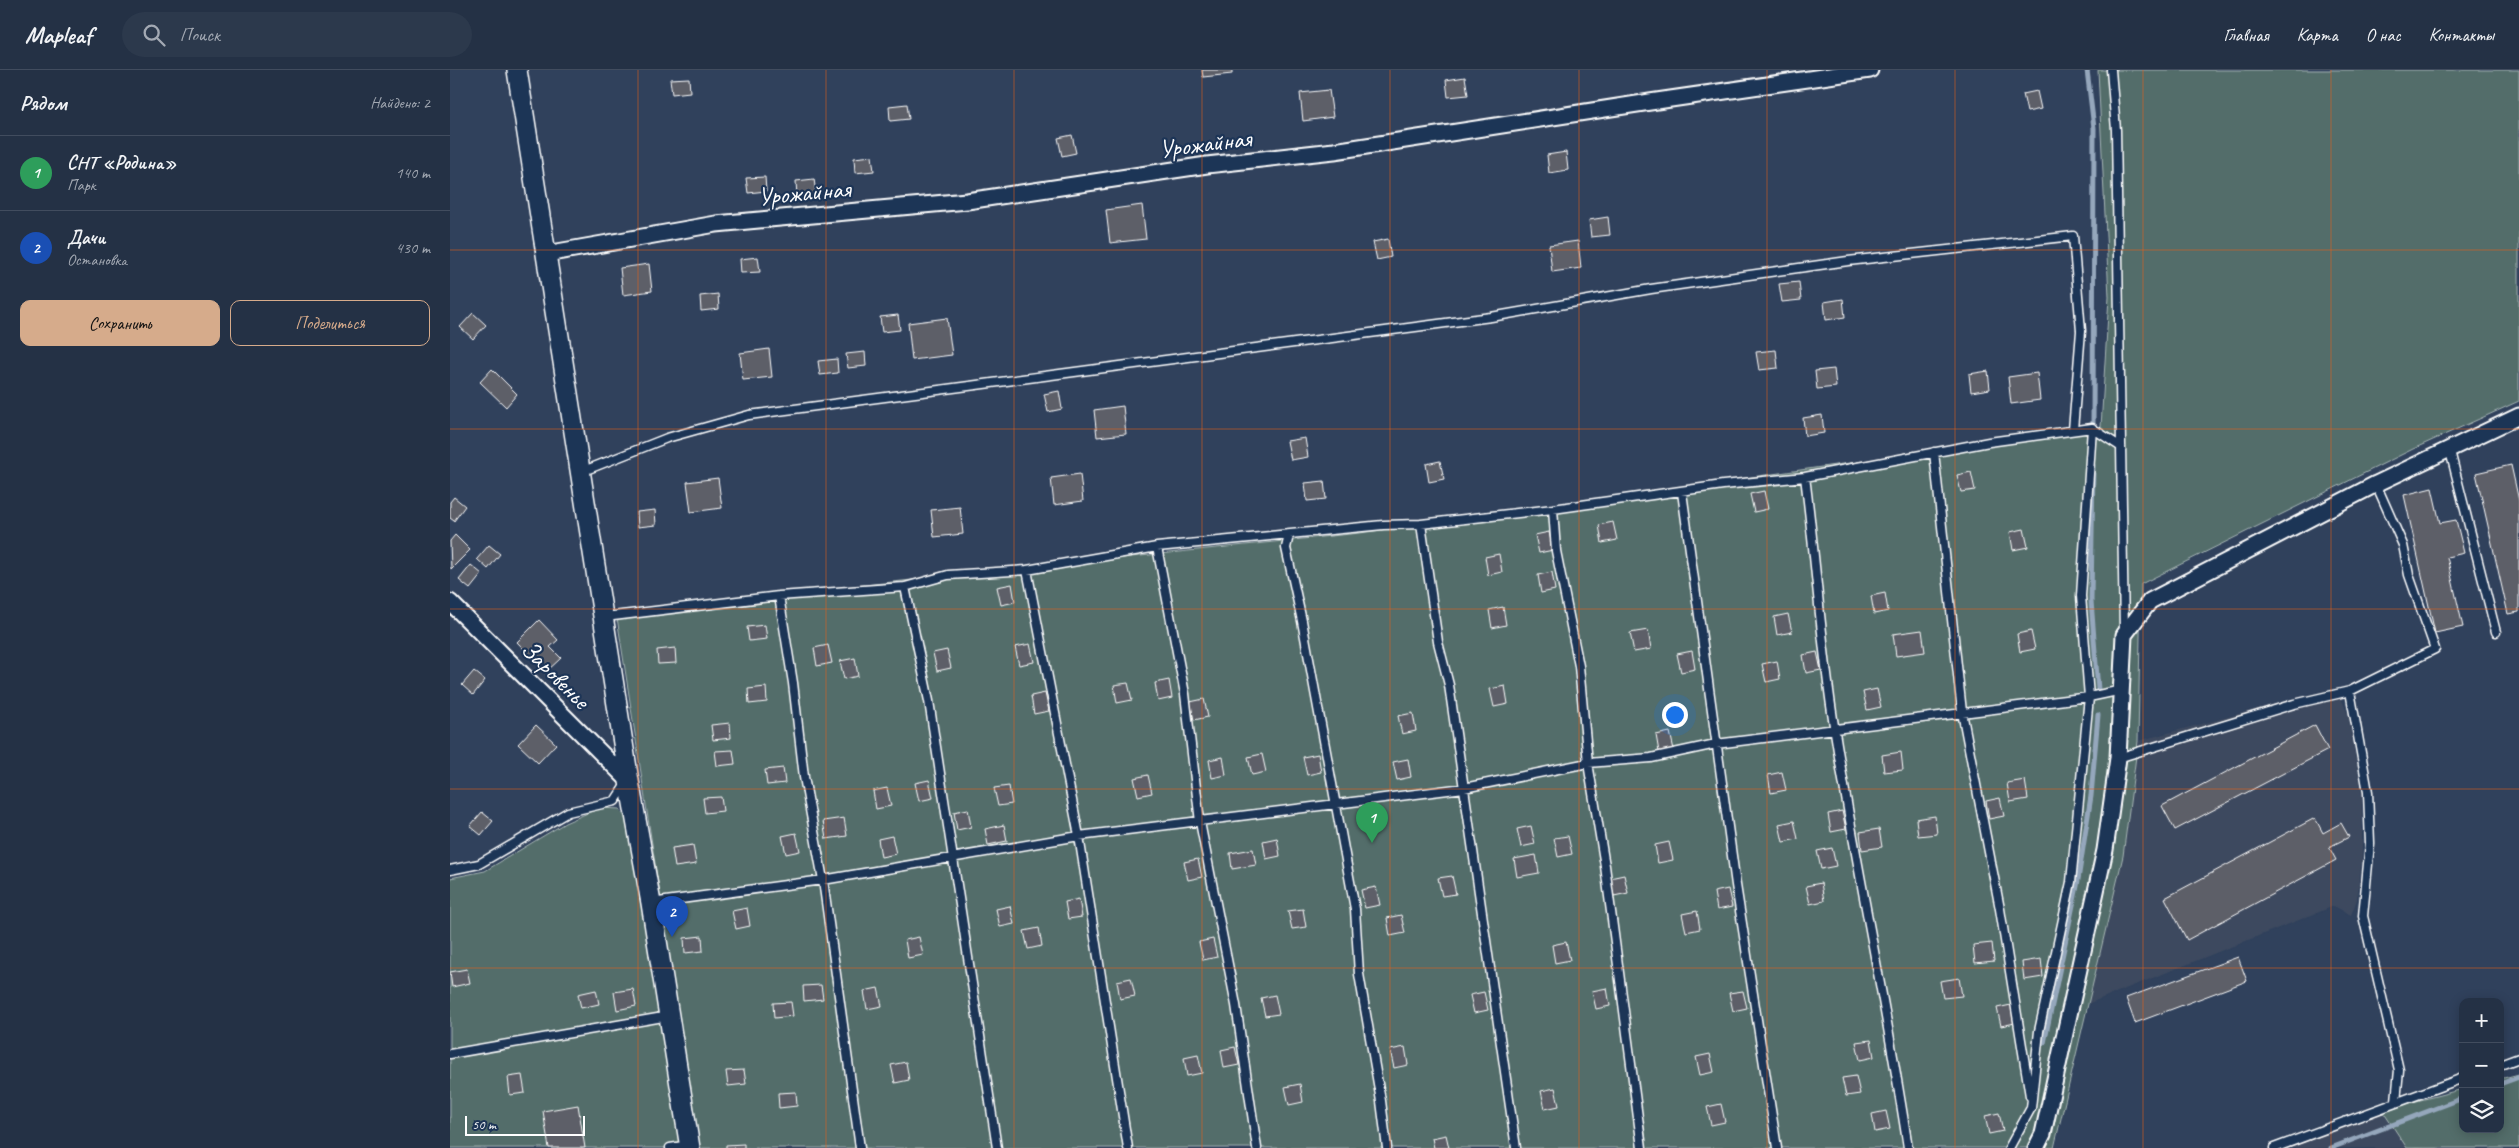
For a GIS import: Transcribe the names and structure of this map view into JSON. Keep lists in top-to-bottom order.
{
  "streets": {
    "street": ["Урожайная", "Заровенье"]
  },
  "scale_bar": "50 m",
  "page": {
    "header": "Mapleaf",
    "search": "Поиск",
    "nav": [
      "Главная",
      "Карта",
      "О нас",
      "Контакты"
    ],
    "heading": ["Рядом", "Найдено: 2"],
    "list": [
      {
        "mark": "1",
        "name": "СНТ «Родина»",
        "note": "Парк",
        "value": "140 m"
      },
      {
        "mark": "2",
        "name": "Дачи",
        "note": "Остановка",
        "value": "430 m"
      }
    ],
    "buttons": ["Сохранить", "Поделиться"],
    "pins": ["1", "2"],
    "map_buttons": ["+", "−"],
    "scale": "50 m"
  }
}
